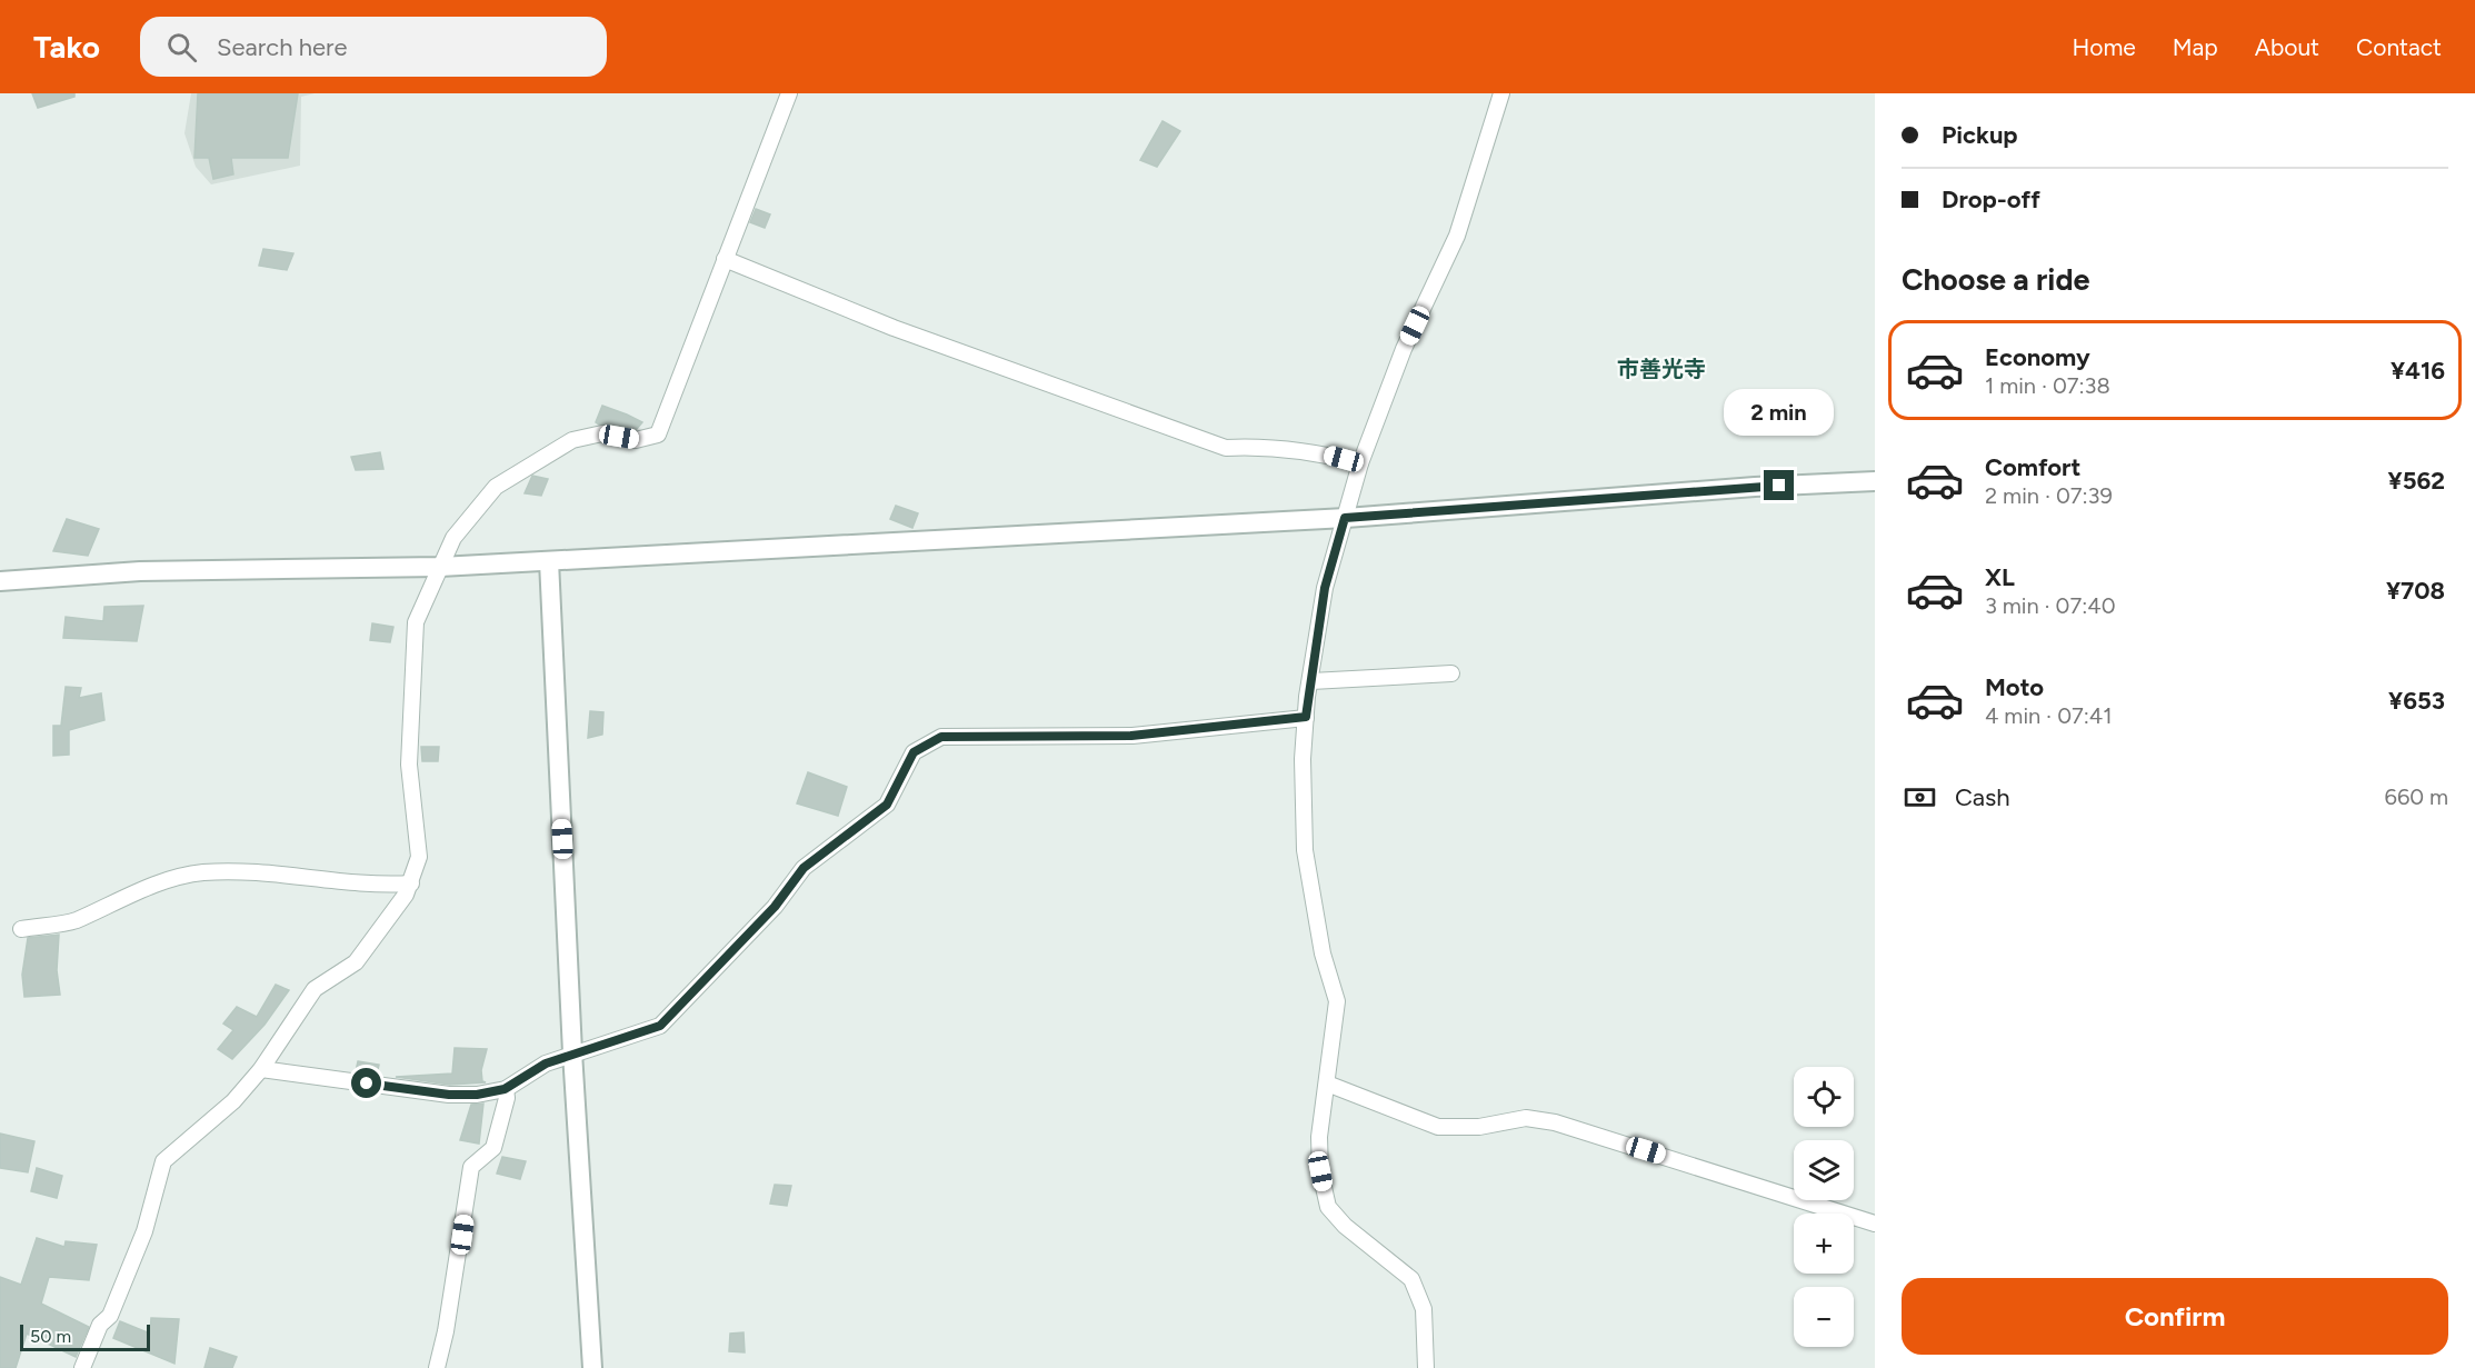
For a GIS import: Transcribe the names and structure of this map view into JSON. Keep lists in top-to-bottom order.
{
  "districts": ["市善光寺"],
  "scale_bar": "50 m",
  "page": {
    "header": "Tako",
    "search": "Search here",
    "nav": [
      "Home",
      "Map",
      "About",
      "Contact"
    ],
    "banner": ["Pickup", "Drop-off"],
    "heading": "Choose a ride",
    "list": [
      {
        "name": "Economy",
        "note": "1 min · 07:38",
        "value": "¥416"
      },
      {
        "name": "Comfort",
        "note": "2 min · 07:39",
        "value": "¥562"
      },
      {
        "name": "XL",
        "note": "3 min · 07:40",
        "value": "¥708"
      },
      {
        "name": "Moto",
        "note": "4 min · 07:41",
        "value": "¥653"
      }
    ],
    "bubble": "2 min",
    "pay": ["Cash", "660 m"],
    "map_buttons": ["+", "−"],
    "buttons": "Confirm",
    "scale": "50 m"
  }
}
